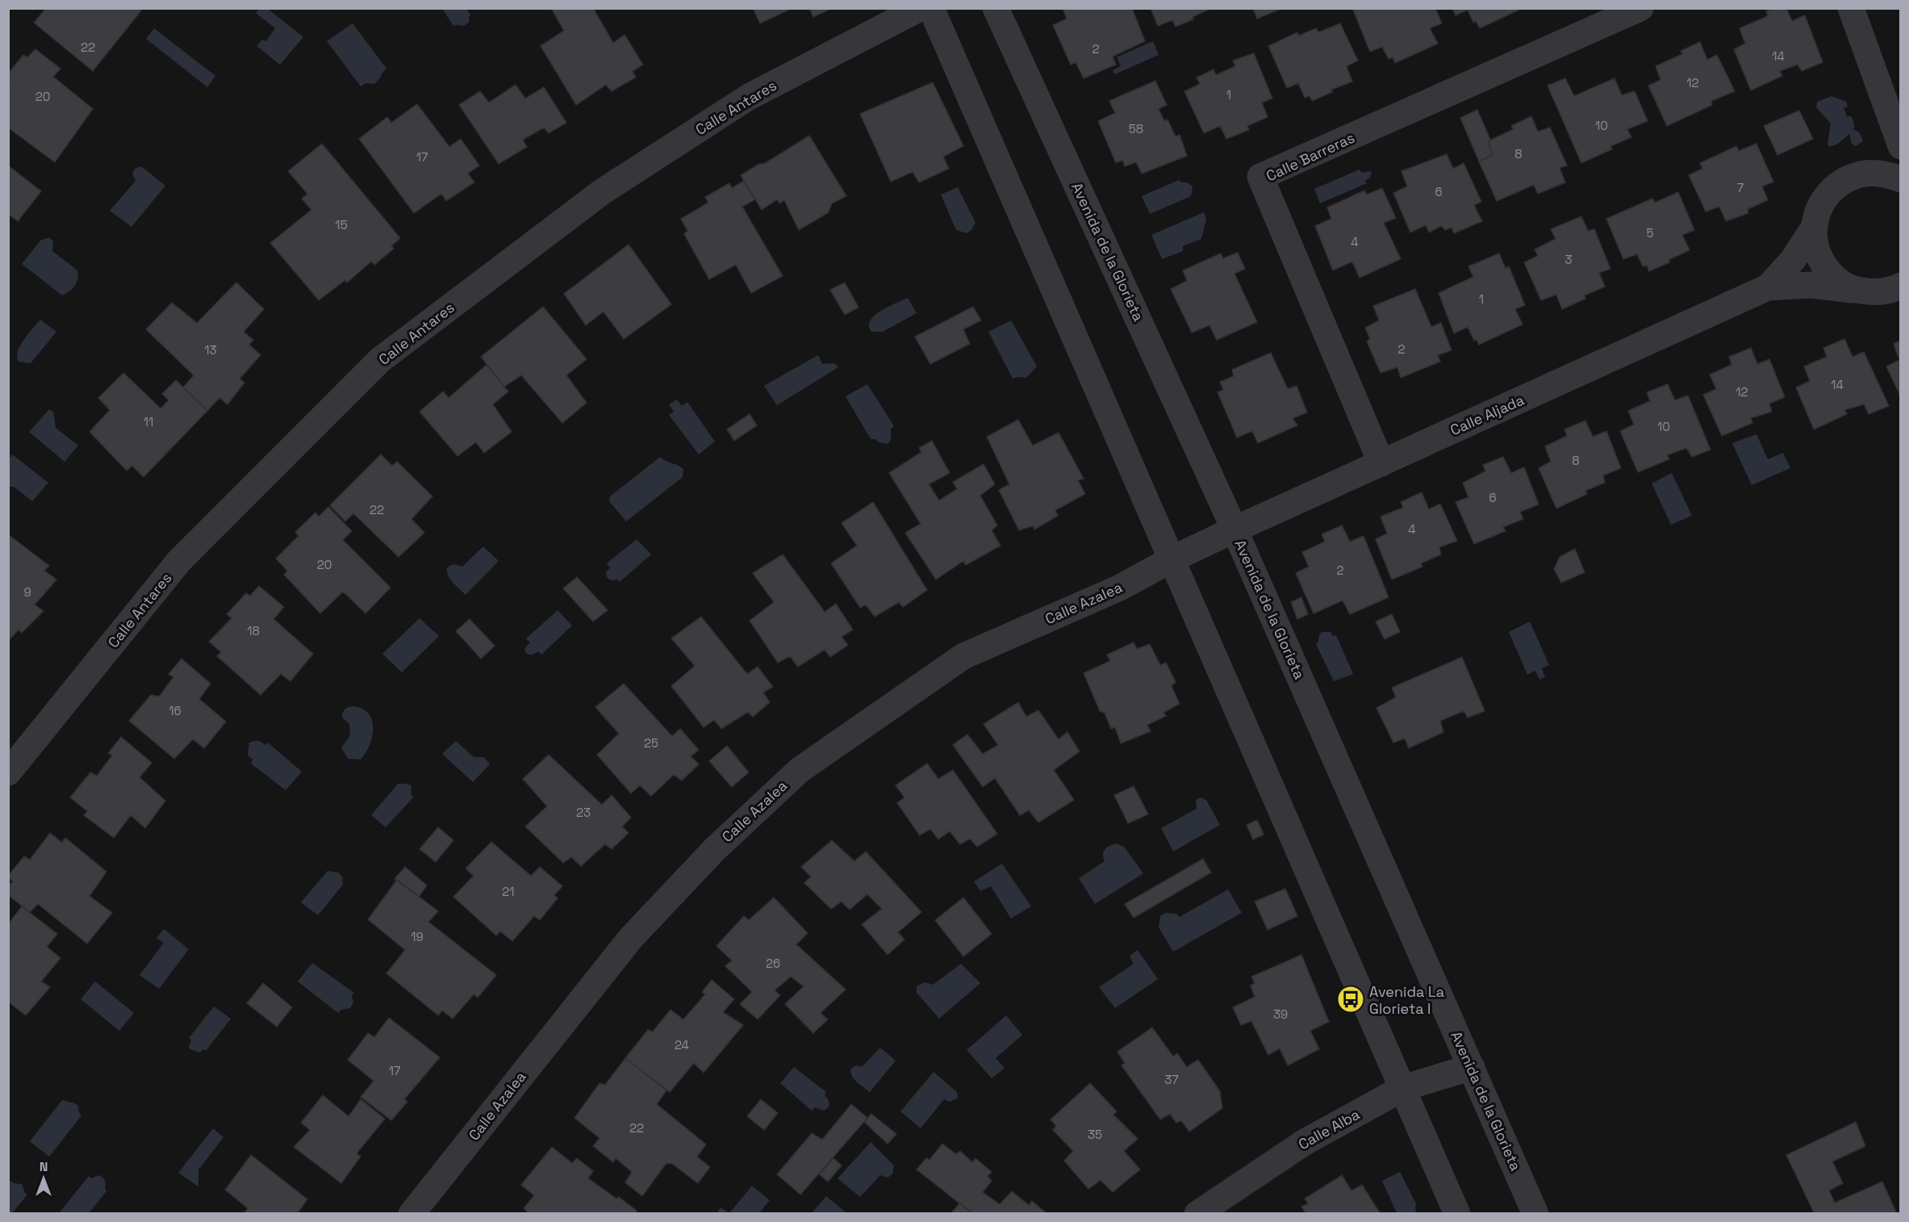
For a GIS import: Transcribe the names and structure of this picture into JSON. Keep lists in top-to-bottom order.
{
  "streets": {
    "street": [
      "Calle Antares",
      "Calle Barreras",
      "Avenida de la Glorieta",
      "Calle Aljada",
      "Calle Azalea",
      "Calle Alba"
    ]
  },
  "crossings": [
    ["Calle Barreras", "Calle Aljada"],
    ["Avenida de la Glorieta", "Calle Aljada"],
    ["Avenida de la Glorieta", "Calle Alba"],
    ["Calle Aljada", "Calle Azalea"]
  ],
  "places": {
    "bus stop": ["Avenida La Glorieta I"]
  },
  "house_numbers": [
    "22",
    "2",
    "14",
    "12",
    "1",
    "20",
    "10",
    "58",
    "8",
    "17",
    "7",
    "6",
    "15",
    "5",
    "4",
    "3",
    "1",
    "2",
    "13",
    "14",
    "12",
    "11",
    "10",
    "8",
    "6",
    "22",
    "4",
    "20",
    "2",
    "9",
    "18",
    "16",
    "25",
    "23",
    "21",
    "19",
    "26",
    "39",
    "24",
    "17",
    "37",
    "22",
    "35"
  ],
  "north": "top"
}
